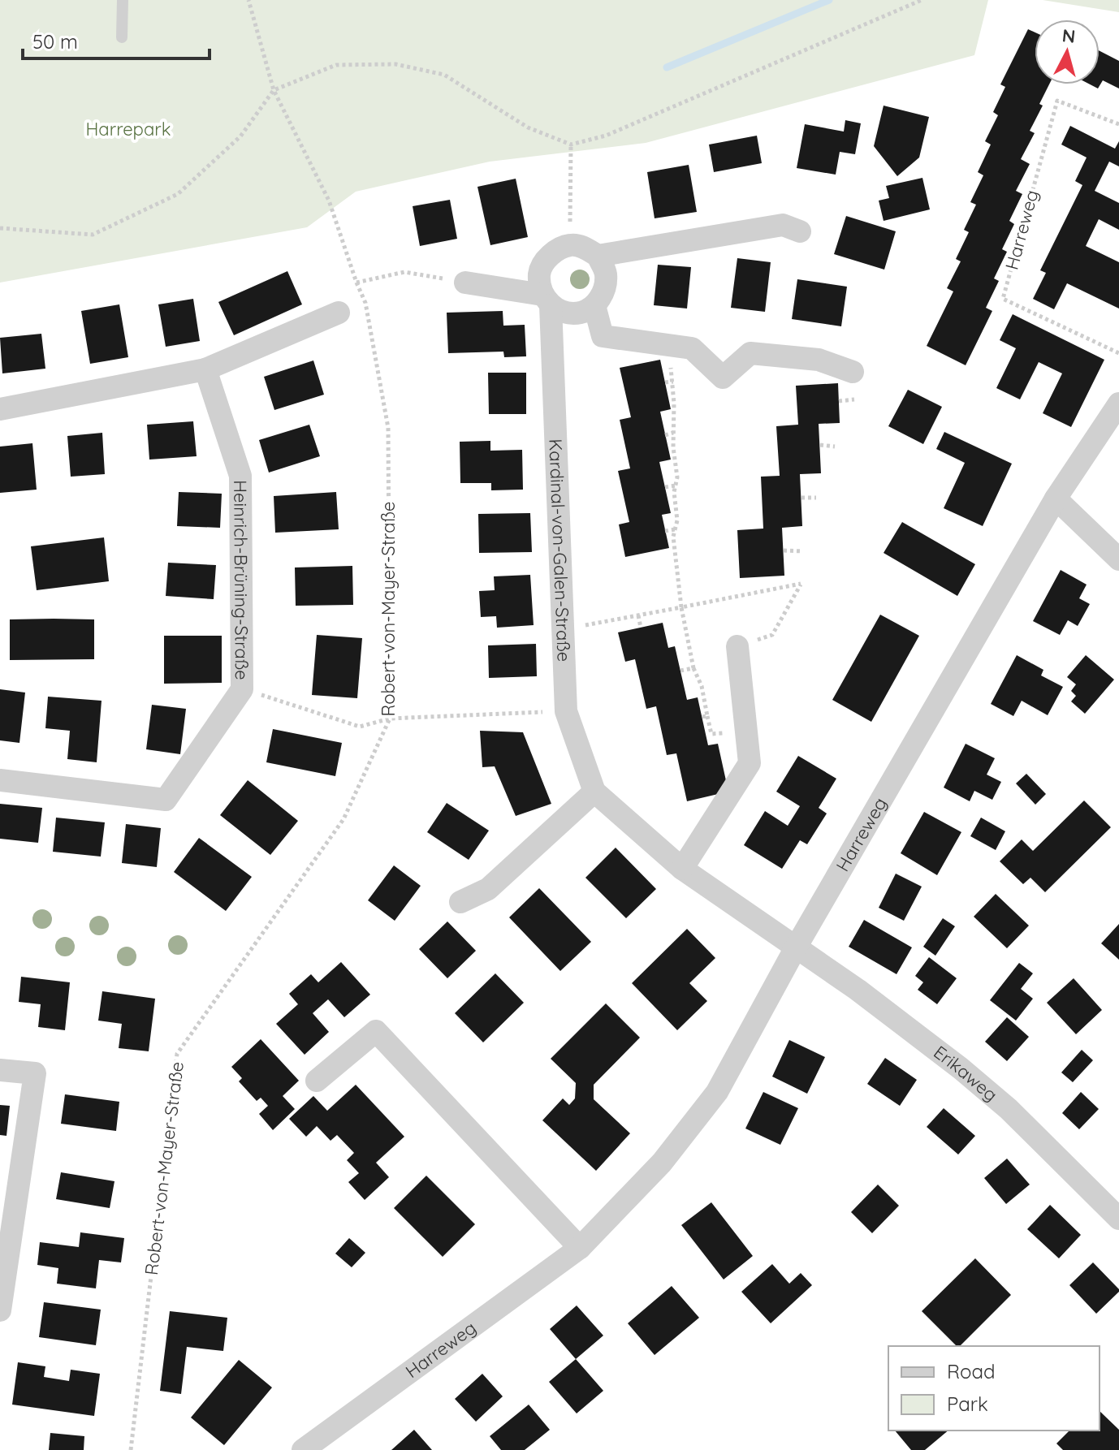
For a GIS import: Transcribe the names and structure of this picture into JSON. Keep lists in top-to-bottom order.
{
  "streets": {
    "street": [
      "Harreweg",
      "Kardinal-von-Galen-Straße",
      "Heinrich-Brüning-Straße",
      "Erikaweg"
    ],
    "path": ["Robert-von-Mayer-Straße"]
  },
  "crossings": [
    ["Harreweg", "Kardinal-von-Galen-Straße"],
    ["Harreweg", "Erikaweg"],
    ["Kardinal-von-Galen-Straße", "Erikaweg"]
  ],
  "parks": ["Harrepark"],
  "legend": ["Road", "Park"],
  "scale_bar": "50 m",
  "north": "top"
}
